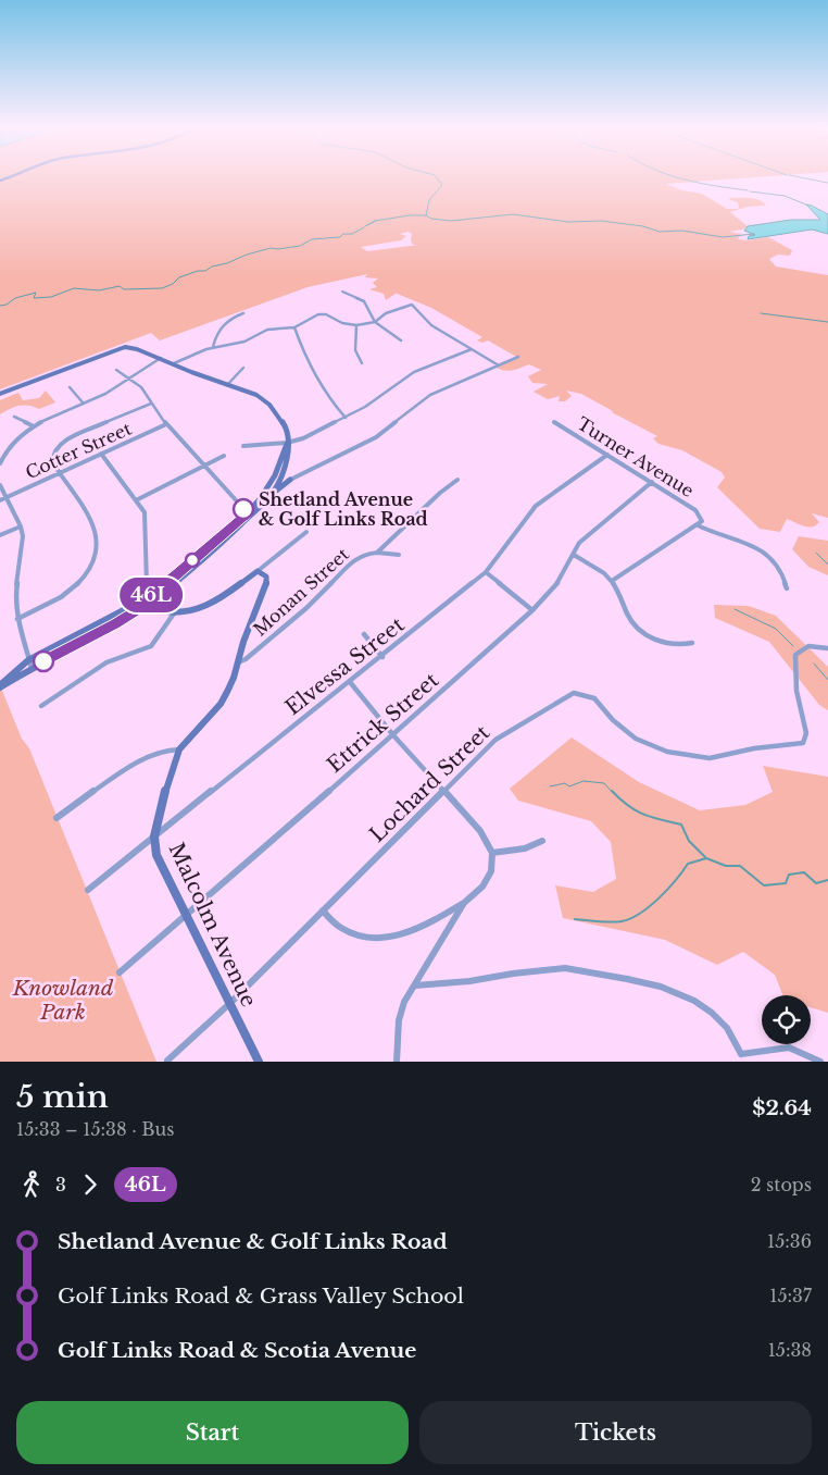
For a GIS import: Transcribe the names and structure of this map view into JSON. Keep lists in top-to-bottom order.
{
  "streets": {
    "main road": ["Malcolm Avenue"],
    "street": [
      "Cotter Street",
      "Turner Avenue",
      "Monan Street",
      "Elvessa Street",
      "Ettrick Street",
      "Lochard Street"
    ]
  },
  "crossings": [
    ["Turner Avenue", "Elvessa Street"],
    ["Turner Avenue", "Ettrick Street"],
    ["Monan Street", "Malcolm Avenue"],
    ["Elvessa Street", "Malcolm Avenue"],
    ["Ettrick Street", "Malcolm Avenue"],
    ["Lochard Street", "Malcolm Avenue"]
  ],
  "parks": ["Knowland Park"],
  "places": ["Shetland Avenue & Golf Links Road"],
  "lines": ["bus line 46L"],
  "page": {
    "on_map": "46L",
    "heading": ["5 min", "15:33 – 15:38 · Bus", "$2.64"],
    "legs": ["3", "46L", "2 stops"],
    "list": [
      {
        "name": "Shetland Avenue & Golf Links Road",
        "value": "15:36"
      },
      {
        "name": "Golf Links Road & Grass Valley School",
        "value": "15:37"
      },
      {
        "name": "Golf Links Road & Scotia Avenue",
        "value": "15:38"
      }
    ],
    "buttons": ["Start", "Tickets"]
  }
}
